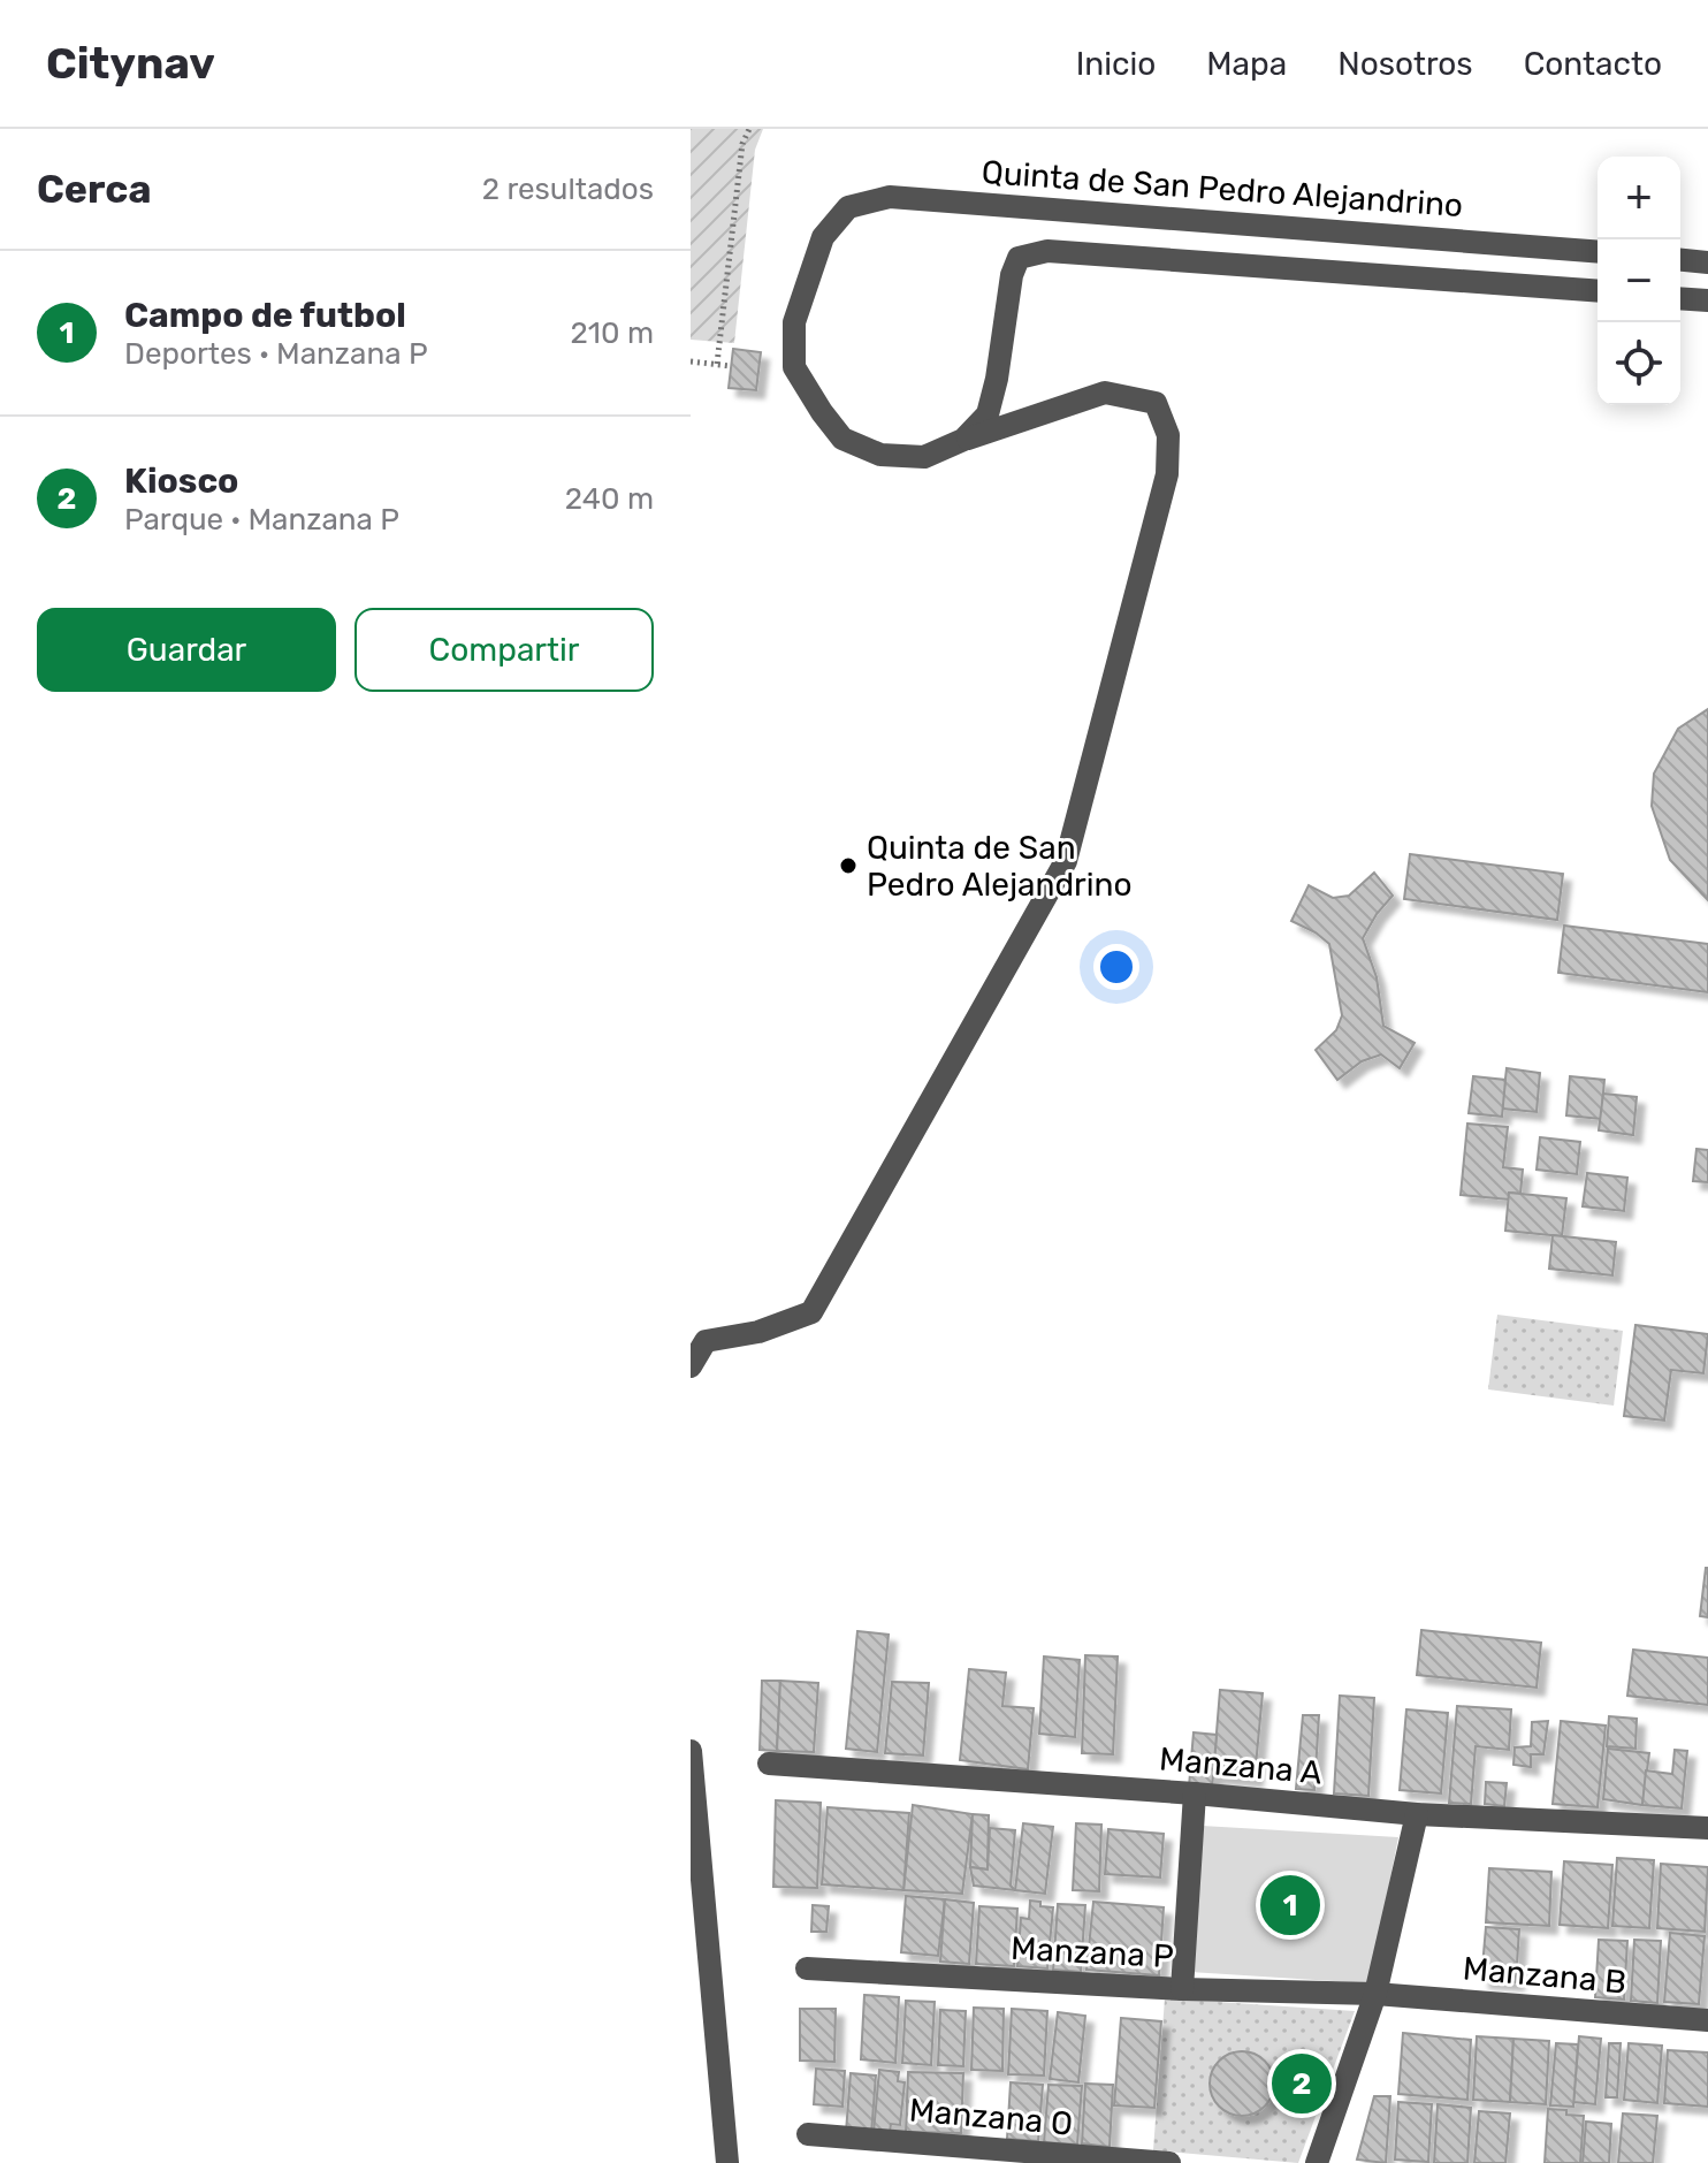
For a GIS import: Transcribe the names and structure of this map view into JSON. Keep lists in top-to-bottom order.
{
  "streets": {
    "street": [
      "Quinta de San Pedro Alejandrino",
      "Manzana A",
      "Manzana P",
      "Manzana B",
      "Manzana O"
    ]
  },
  "crossings": [
    ["Manzana P", "Manzana B"]
  ],
  "places": ["Quinta de San Pedro Alejandrino"],
  "page": {
    "header": "Citynav",
    "nav": [
      "Inicio",
      "Mapa",
      "Nosotros",
      "Contacto"
    ],
    "heading": ["Cerca", "2 resultados"],
    "map_buttons": ["+", "−"],
    "list": [
      {
        "mark": "1",
        "name": "Campo de futbol",
        "note": "Deportes · Manzana P",
        "value": "210 m"
      },
      {
        "mark": "2",
        "name": "Kiosco",
        "note": "Parque · Manzana P",
        "value": "240 m"
      }
    ],
    "buttons": ["Guardar", "Compartir"],
    "pins": ["1", "2"]
  }
}
